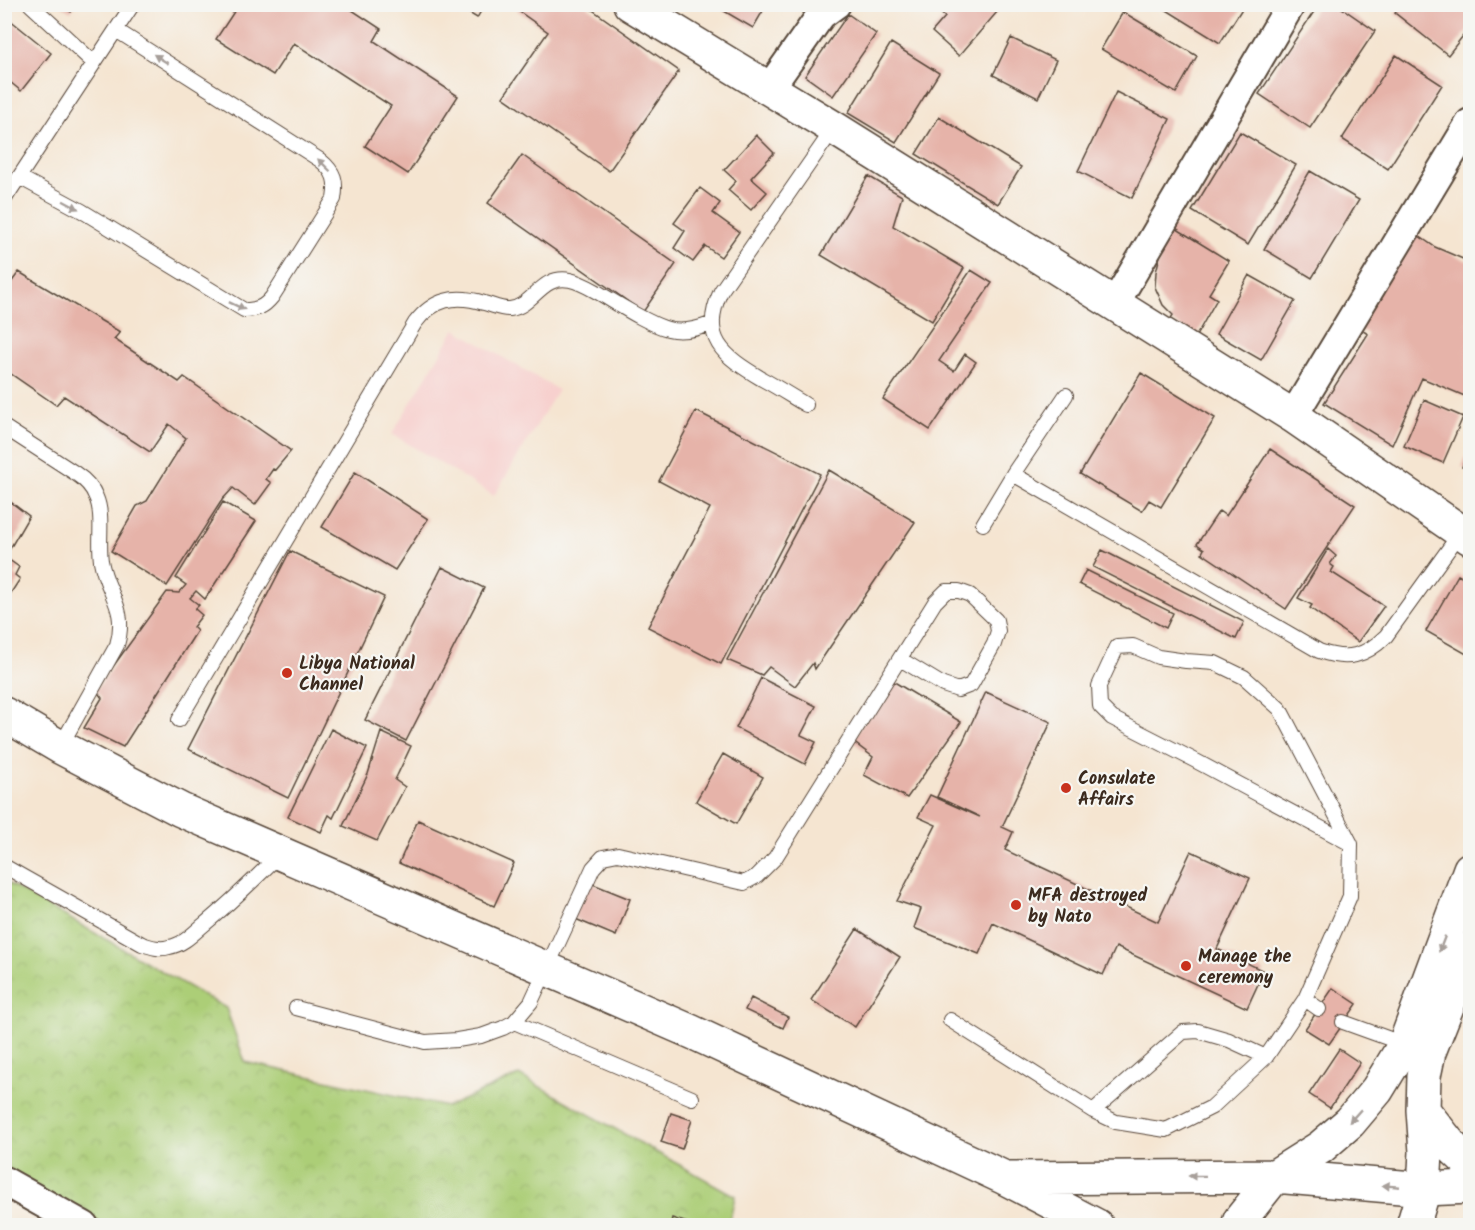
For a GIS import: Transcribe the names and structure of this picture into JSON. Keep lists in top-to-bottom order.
{
  "places": [
    "Libya National Channel",
    "Consulate Affairs",
    "MFA destroyed by Nato",
    "Manage the ceremony"
  ]
}
